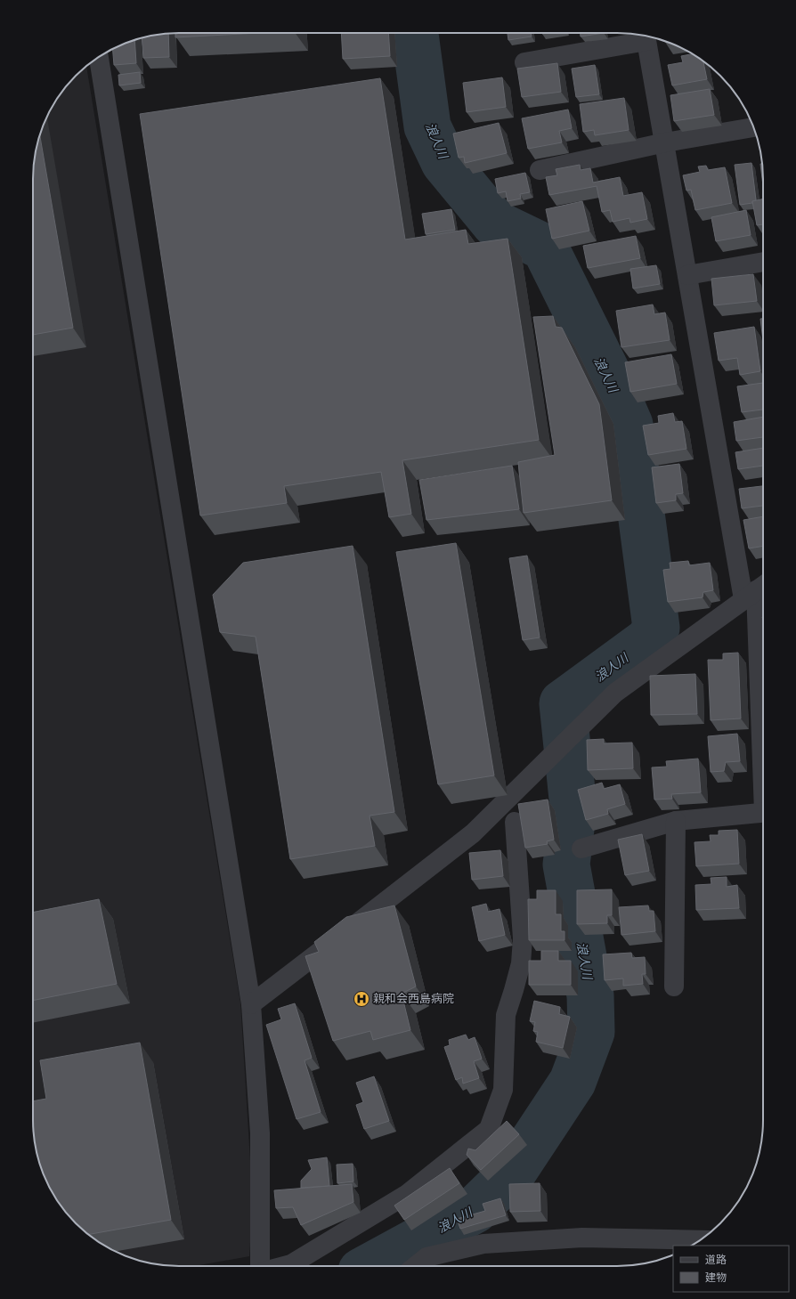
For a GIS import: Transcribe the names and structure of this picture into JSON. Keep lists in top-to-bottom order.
{
  "water": ["浪人川"],
  "places": {
    "hospital": ["親和会西島病院"]
  },
  "legend": ["道路", "建物"]
}
